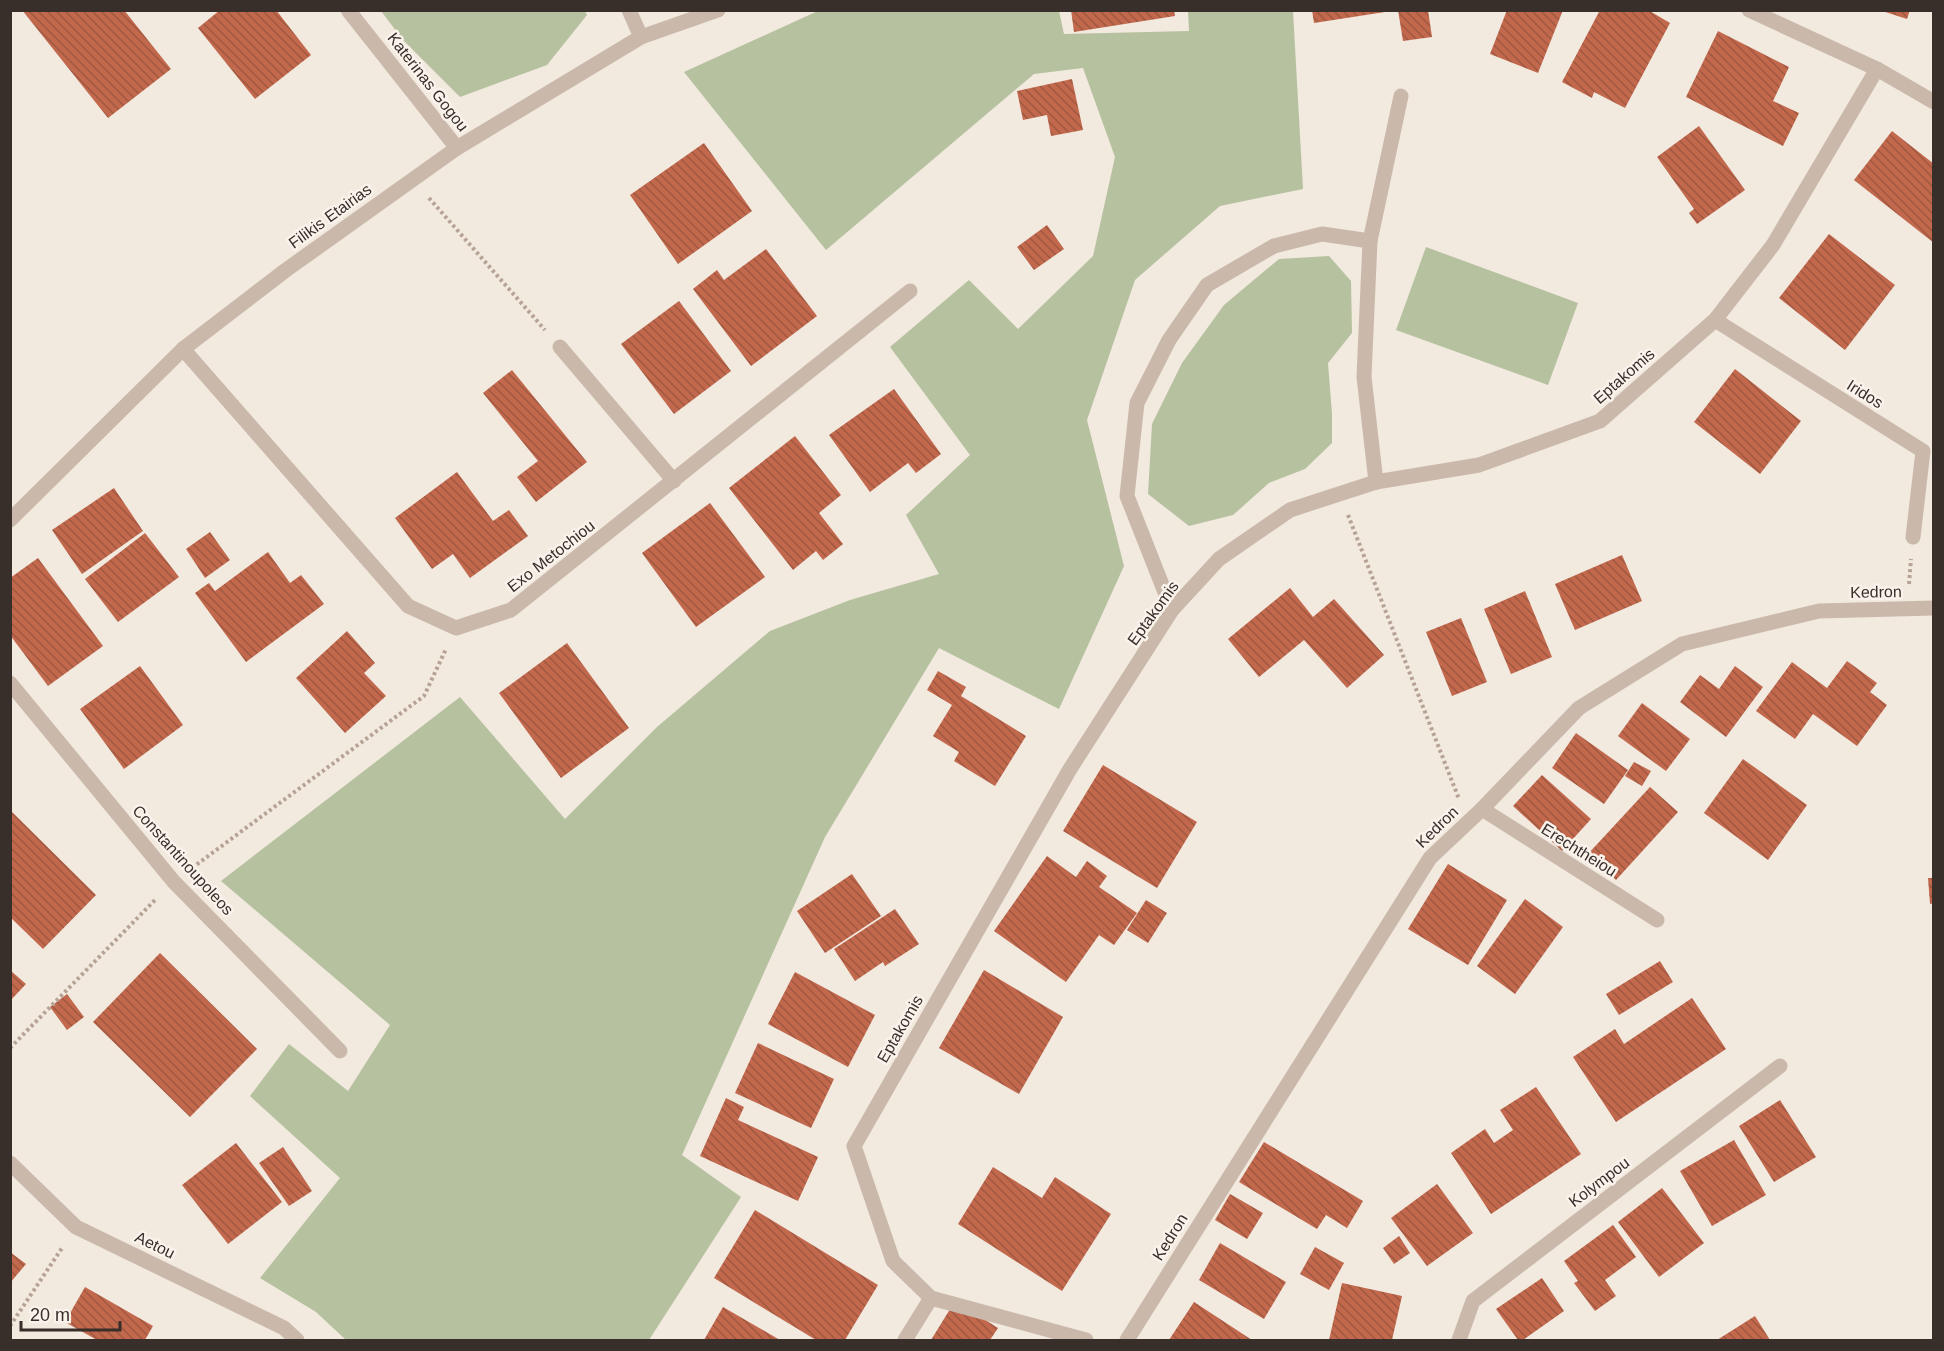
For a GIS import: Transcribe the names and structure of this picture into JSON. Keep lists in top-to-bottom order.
{
  "streets": {
    "street": [
      "Katerinas Gogou",
      "Filikis Etairias",
      "Eptakomis",
      "Iridos",
      "Exo Metochiou",
      "Kedron",
      "Erechtheiou",
      "Constantinoupoleos",
      "Kolympou",
      "Aetou"
    ]
  },
  "crossings": [
    ["Katerinas Gogou", "Filikis Etairias"],
    ["Eptakomis", "Iridos"],
    ["Kedron", "Erechtheiou"]
  ],
  "scale_bar": "20 m"
}
